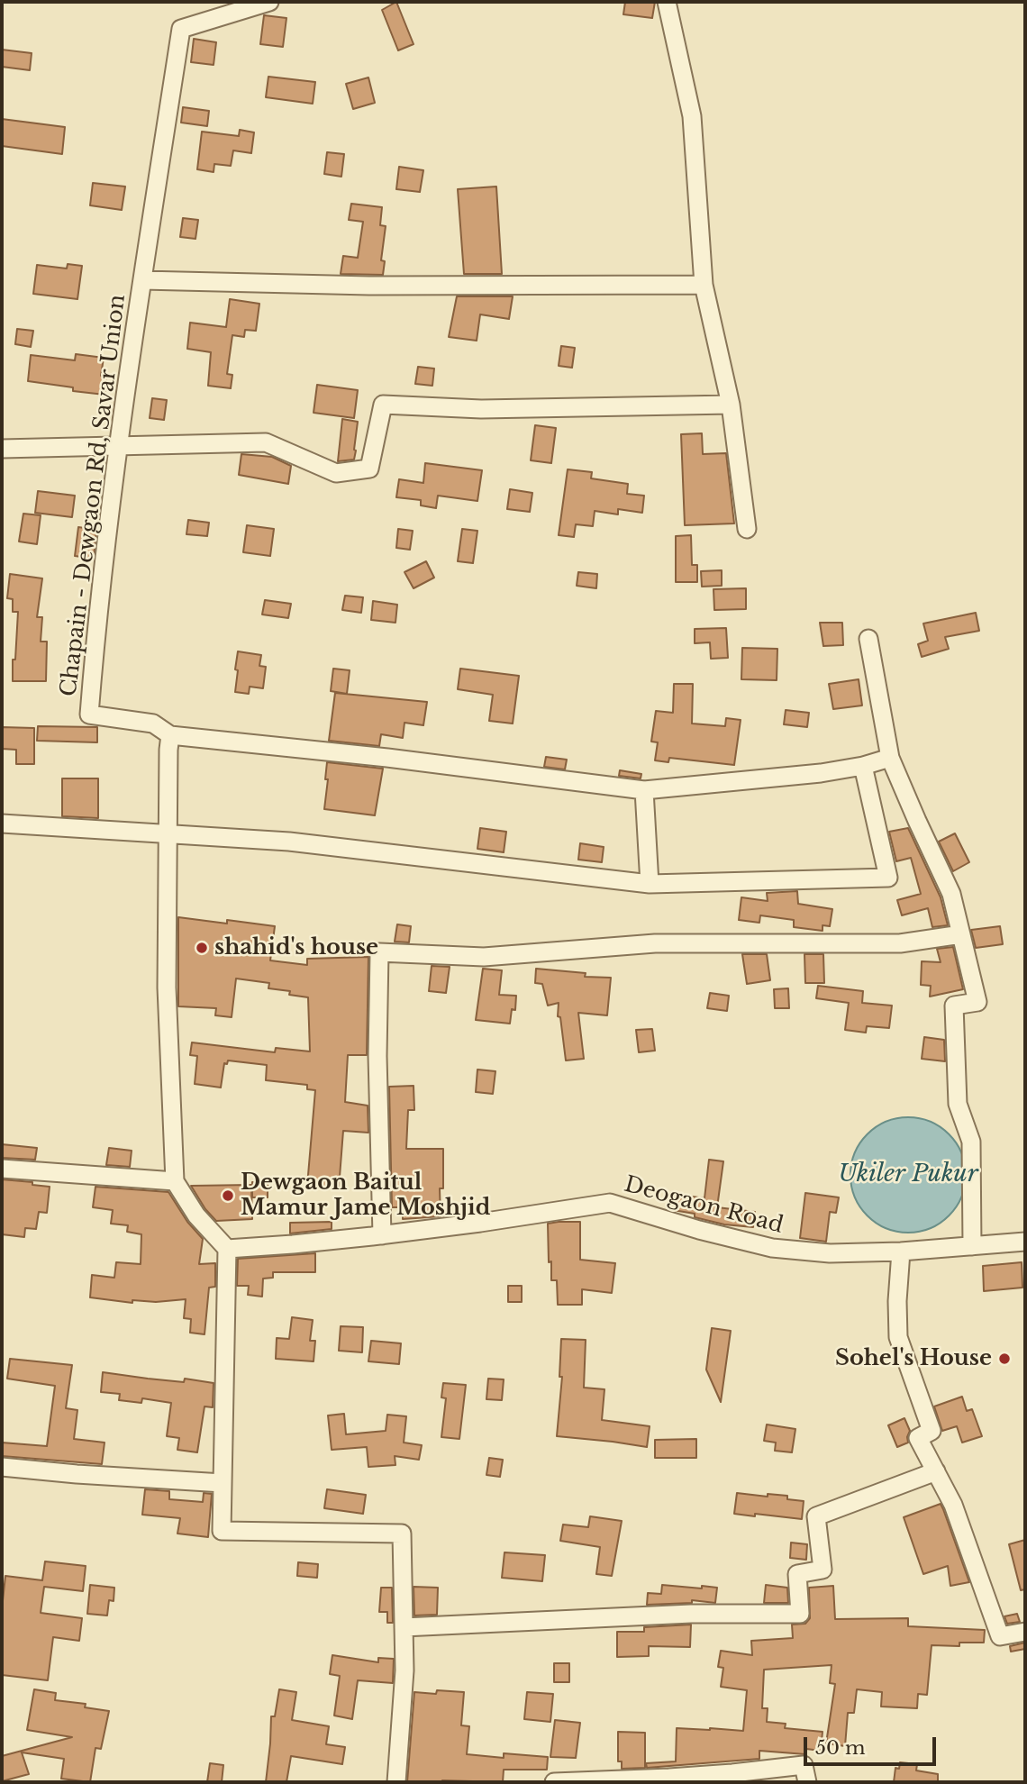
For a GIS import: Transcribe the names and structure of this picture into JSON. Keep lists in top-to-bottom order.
{
  "streets": {
    "street": ["Chapain - Dewgaon Rd, Savar Union", "Deogaon Road"]
  },
  "water": ["Ukiler Pukur"],
  "places": ["shahid's house", "Dewgaon Baitul Mamur Jame Moshjid", "Sohel's House"],
  "scale_bar": "50 m"
}
